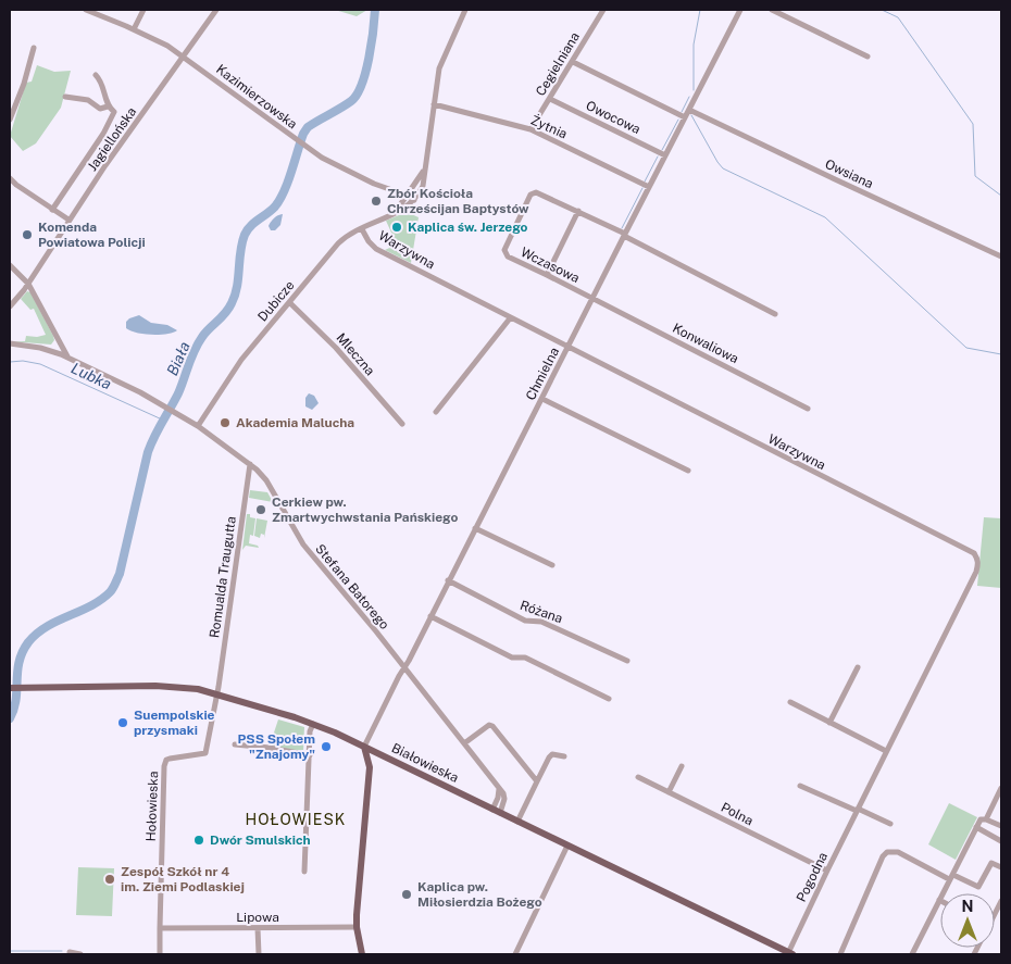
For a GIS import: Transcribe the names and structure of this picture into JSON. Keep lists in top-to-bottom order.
{
  "streets": {
    "main road": ["Białowieska"],
    "street": [
      "Cegielniana",
      "Kazimierzowska",
      "Owocowa",
      "Żytnia",
      "Jagiellońska",
      "Owsiana",
      "Warzywna",
      "Wczasowa",
      "Dubicze",
      "Konwaliowa",
      "Mleczna",
      "Chmielna",
      "Romualda Traugutta",
      "Stefana Batorego",
      "Różana",
      "Hołowieska",
      "Polna",
      "Pogodna",
      "Lipowa"
    ]
  },
  "crossings": [
    ["Cegielniana", "Owocowa"],
    ["Cegielniana", "Żytnia"],
    ["Kazimierzowska", "Jagiellońska"],
    ["Kazimierzowska", "Dubicze"],
    ["Owocowa", "Chmielna"],
    ["Żytnia", "Chmielna"],
    ["Owsiana", "Chmielna"],
    ["Warzywna", "Dubicze"],
    ["Warzywna", "Chmielna"],
    ["Warzywna", "Pogodna"],
    ["Wczasowa", "Konwaliowa"],
    ["Wczasowa", "Chmielna"],
    ["Dubicze", "Mleczna"],
    ["Dubicze", "Stefana Batorego"],
    ["Konwaliowa", "Chmielna"],
    ["Chmielna", "Stefana Batorego"],
    ["Chmielna", "Różana"],
    ["Chmielna", "Białowieska"],
    ["Romualda Traugutta", "Stefana Batorego"],
    ["Romualda Traugutta", "Białowieska"],
    ["Romualda Traugutta", "Hołowieska"],
    ["Stefana Batorego", "Białowieska"],
    ["Białowieska", "Hołowieska"],
    ["Białowieska", "Pogodna"],
    ["Hołowieska", "Lipowa"],
    ["Polna", "Pogodna"]
  ],
  "districts": ["HOŁOWIESK"],
  "water": ["Biała", "Lubka"],
  "places": [
    "Zbór Kościoła Chrześcijan Baptystów",
    "Kaplica św. Jerzego",
    "Komenda Powiatowa Policji",
    "Akademia Malucha",
    "Cerkiew pw. Zmartwychwstania Pańskiego",
    "Suempolskie przysmaki",
    "PSS Społem \"Znajomy\"",
    "Dwór Smulskich",
    "Zespół Szkół nr 4 im. Ziemi Podlaskiej",
    "Kaplica pw. Miłosierdzia Bożego"
  ],
  "north": "top"
}
